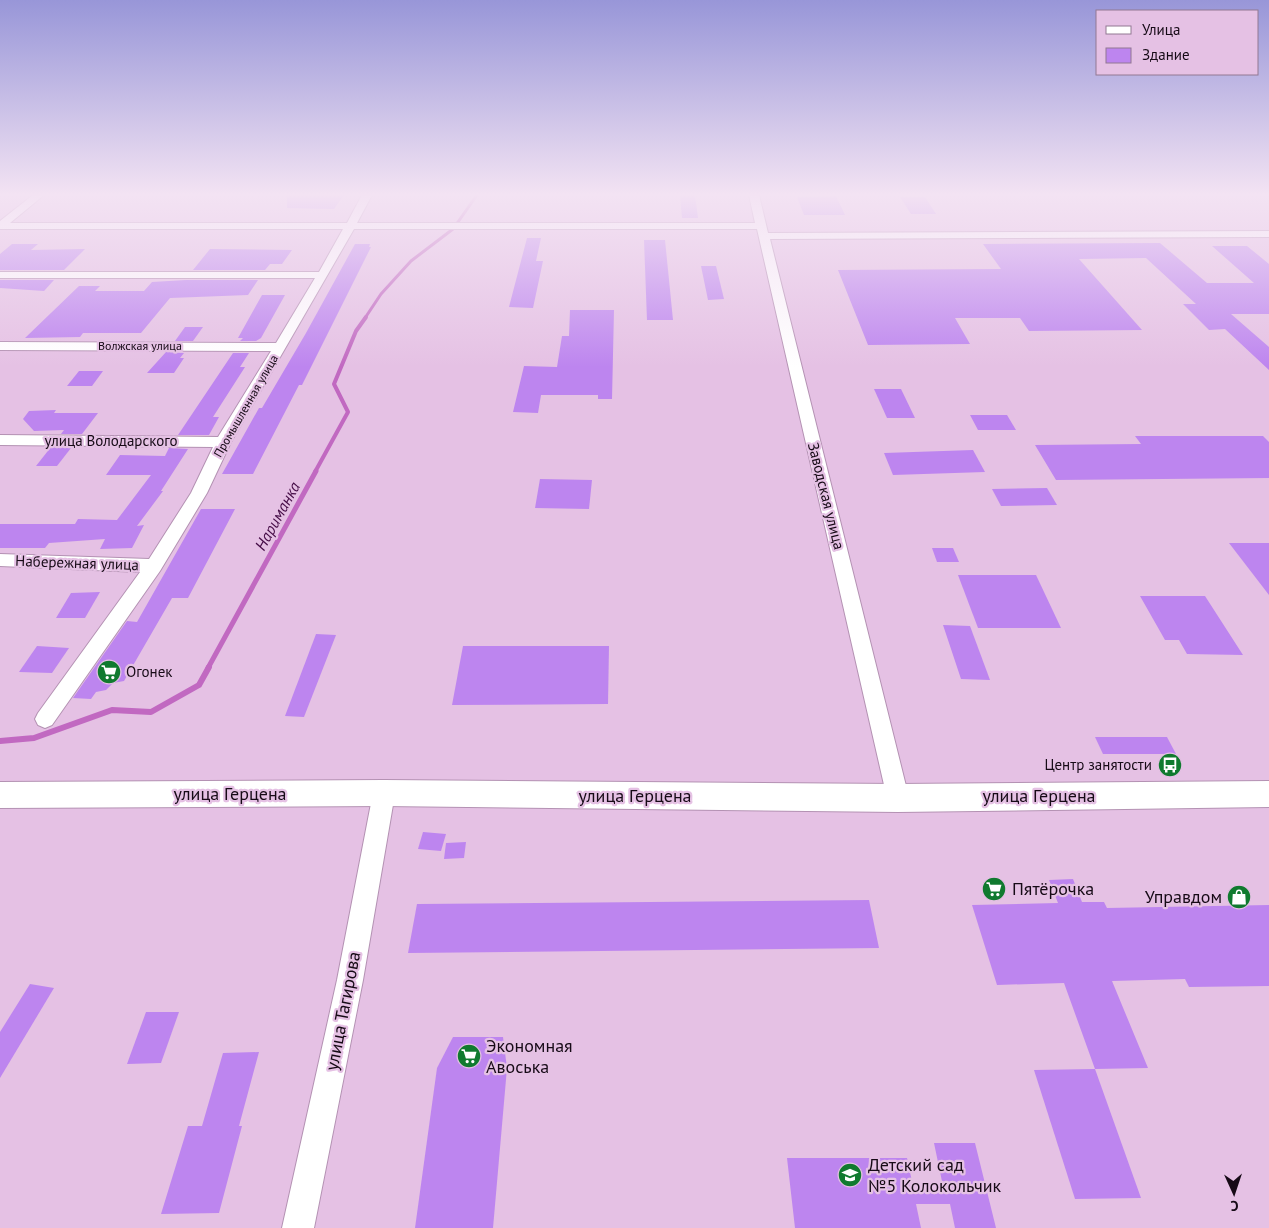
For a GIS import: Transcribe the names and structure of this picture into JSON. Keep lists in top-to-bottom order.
{
  "streets": {
    "main road": ["улица Герцена"],
    "street": [
      "Волжская улица",
      "Промышленная улица",
      "улица Володарского",
      "Заводская улица",
      "Набережная улица",
      "улица Тагирова"
    ]
  },
  "crossings": [
    ["Волжская улица", "Промышленная улица"],
    ["Промышленная улица", "улица Володарского"],
    ["Промышленная улица", "Набережная улица"],
    ["Заводская улица", "улица Герцена"],
    ["улица Герцена", "улица Тагирова"]
  ],
  "water": ["Нариманка"],
  "places": {
    "supermarket": ["Огонек", "Пятёрочка", "Экономная Авоська"],
    "bus stop": ["Центр занятости"],
    "shop": ["Управдом"],
    "school or university": ["Детский сад №5 Колокольчик"]
  },
  "legend": ["Улица", "Здание"],
  "north": "bottom"
}
